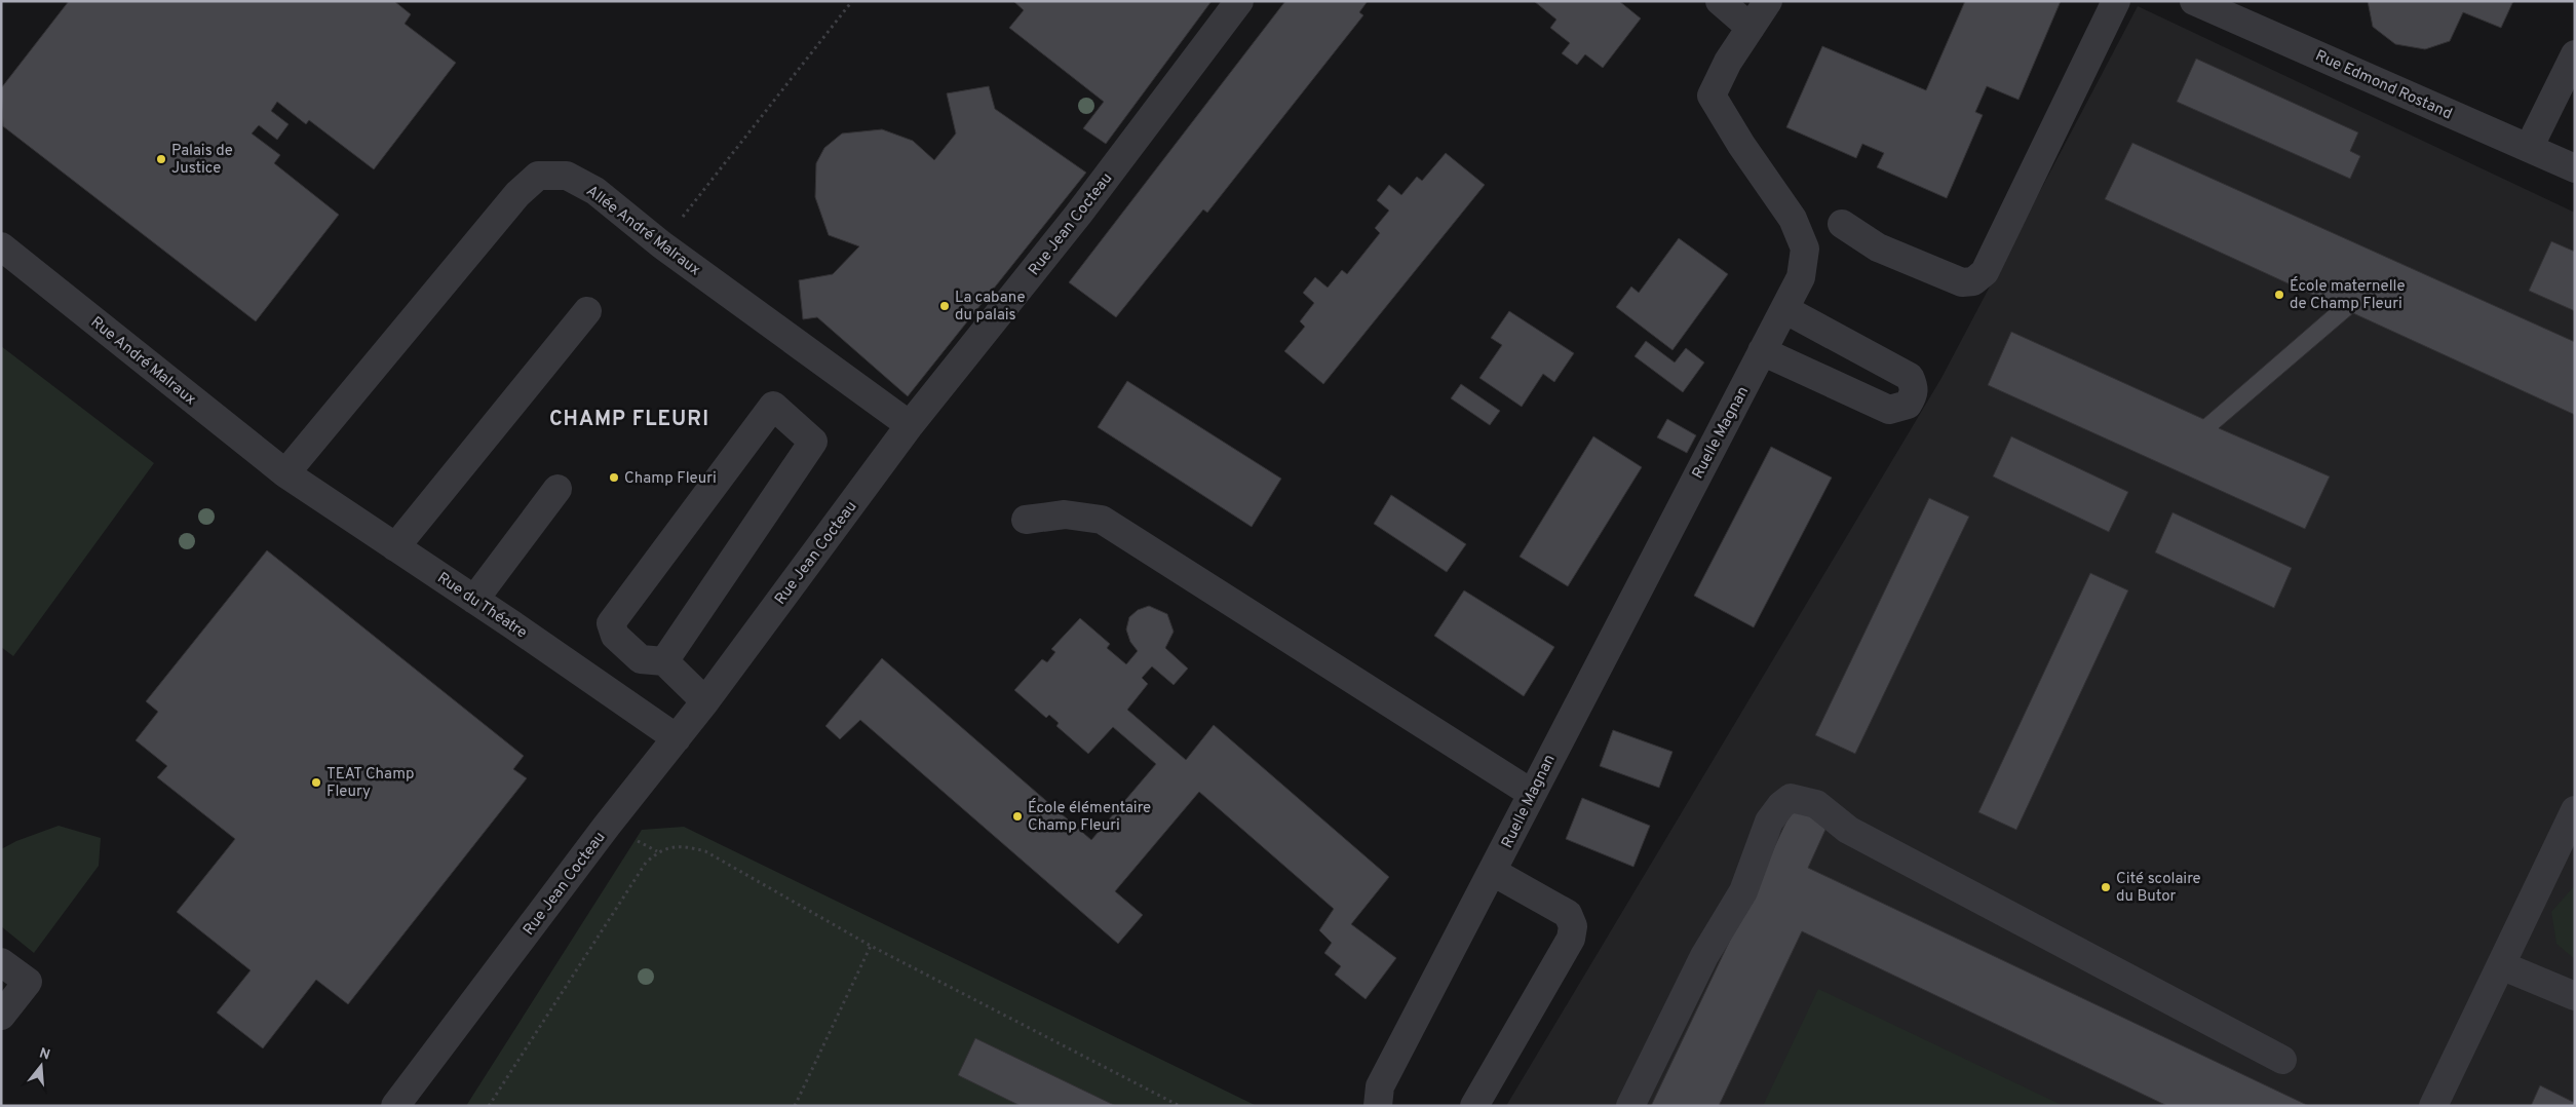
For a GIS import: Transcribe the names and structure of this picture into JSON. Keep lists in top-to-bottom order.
{
  "streets": {
    "street": [
      "Rue Edmond Rostand",
      "Rue Jean Cocteau",
      "Allée André Malraux",
      "Rue André Malraux",
      "Ruelle Magnan",
      "Rue du Théatre"
    ]
  },
  "crossings": [
    ["Rue Jean Cocteau", "Allée André Malraux"],
    ["Rue Jean Cocteau", "Rue du Théatre"],
    ["Allée André Malraux", "Rue André Malraux"],
    ["Allée André Malraux", "Rue du Théatre"],
    ["Rue André Malraux", "Rue du Théatre"]
  ],
  "districts": ["CHAMP FLEURI"],
  "places": [
    "Palais de Justice",
    "École maternelle de Champ Fleuri",
    "La cabane du palais",
    "Champ Fleuri",
    "TEAT Champ Fleury",
    "École élémentaire Champ Fleuri",
    "Cité scolaire du Butor"
  ],
  "north": "top"
}
